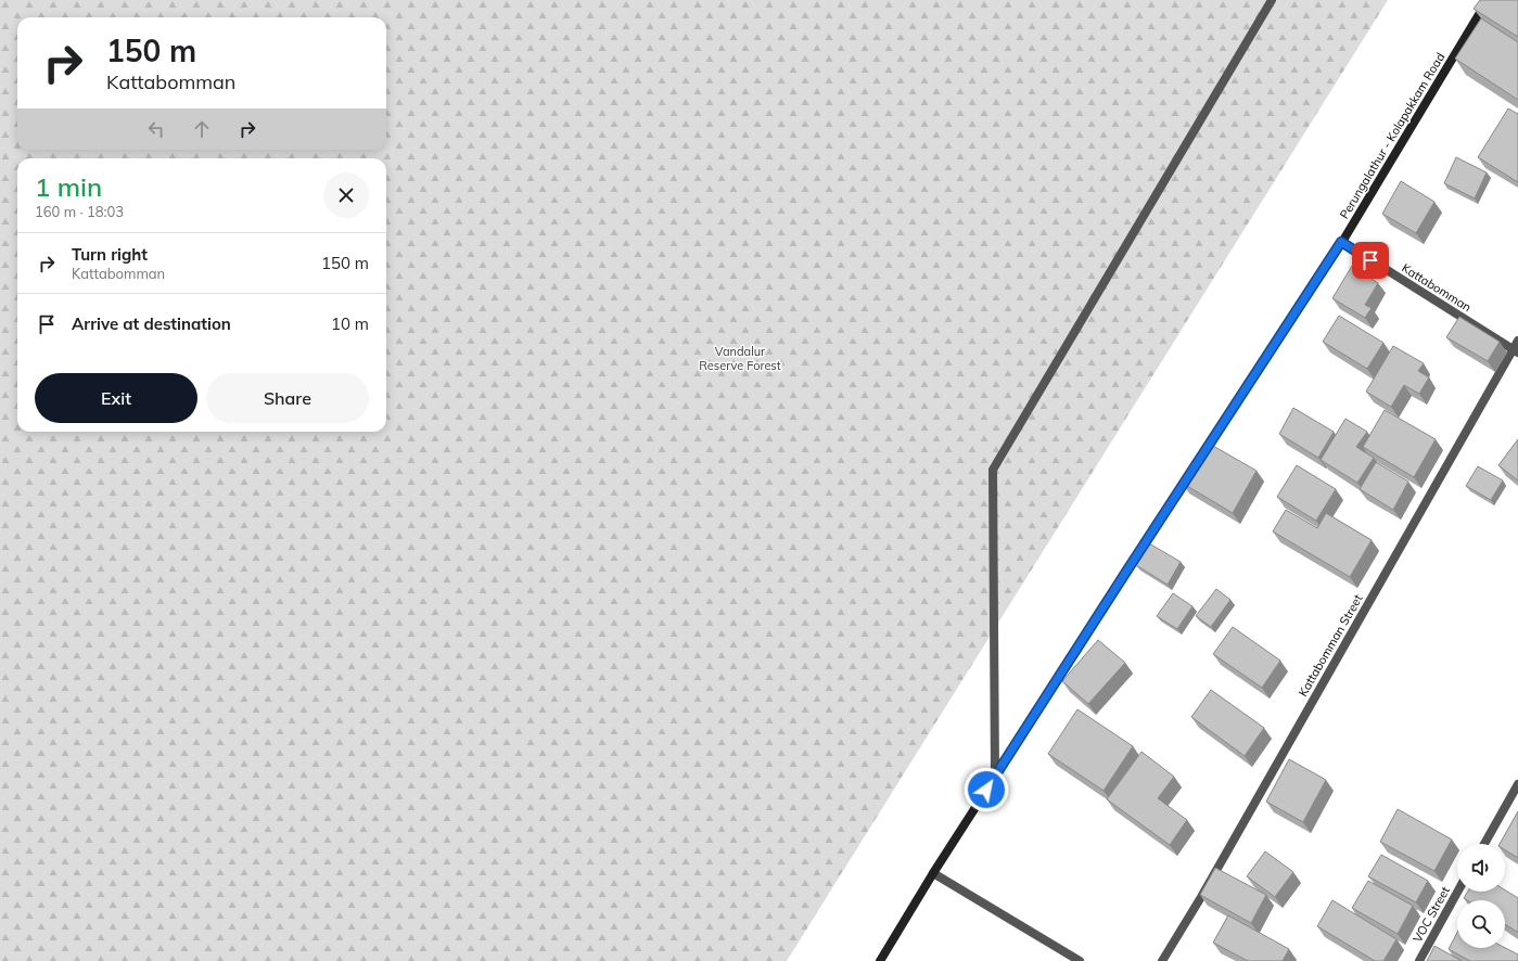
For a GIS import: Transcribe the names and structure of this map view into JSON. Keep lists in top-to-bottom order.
{
  "streets": {
    "main road": ["Perungalathur - Kolapakkam Road"],
    "street": ["Kattabomman", "Kattabomman Street", "VOC Street"]
  },
  "crossings": [
    ["Perungalathur - Kolapakkam Road", "Kattabomman"],
    ["Kattabomman", "Kattabomman Street"]
  ],
  "parks": ["Vandalur Reserve Forest"],
  "page": {
    "turn": ["150 m", "Kattabomman"],
    "heading": ["1 min", "160 m · 18:03"],
    "list": [
      {
        "name": "Turn right",
        "note": "Kattabomman",
        "value": "150 m"
      },
      {
        "name": "Arrive at destination",
        "value": "10 m"
      }
    ],
    "buttons": ["Exit", "Share"]
  }
}
